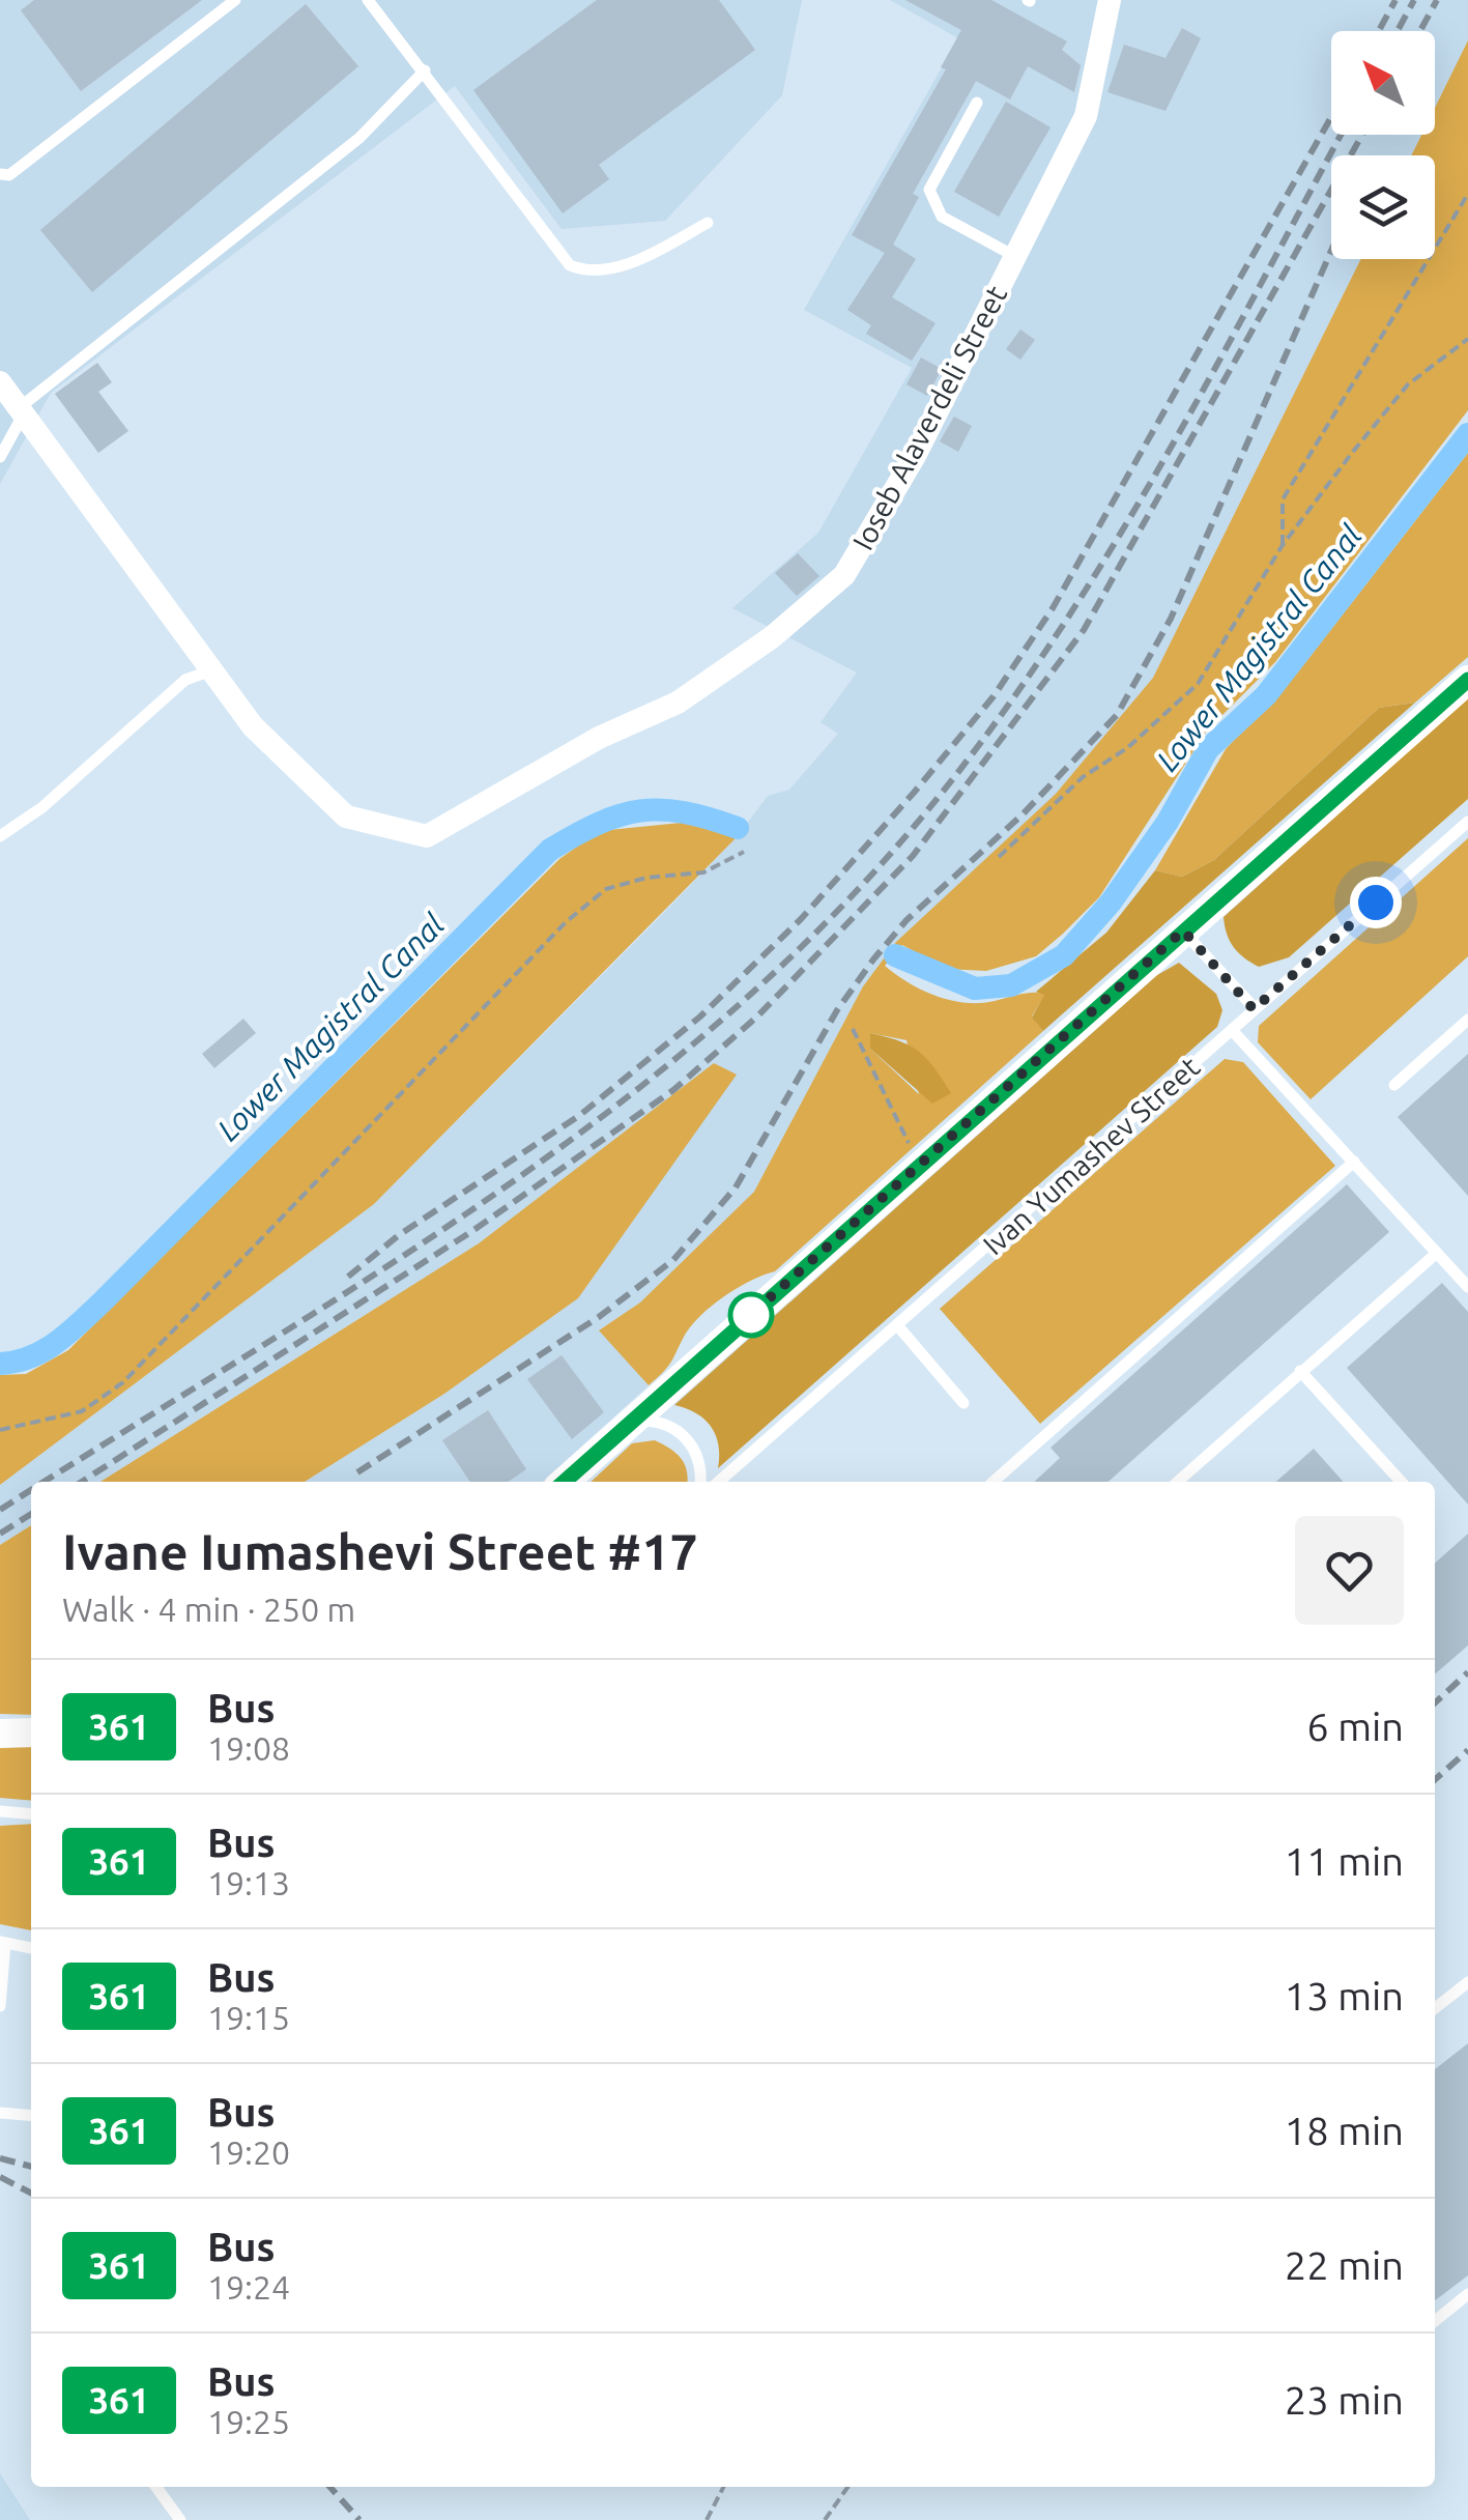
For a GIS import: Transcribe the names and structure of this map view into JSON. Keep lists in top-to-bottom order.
{
  "streets": {
    "street": ["Ioseb Alaverdeli Street"],
    "lane": ["Ivan Yumashev Street"]
  },
  "water": ["Lower Magistral Canal"],
  "lines": ["bus line 361"],
  "north": "top left",
  "page": {
    "heading": ["Ivane Iumashevi Street #17", "Walk · 4 min · 250 m"],
    "list": [
      {
        "mark": "361",
        "name": "Bus",
        "note": "19:08",
        "value": "6 min"
      },
      {
        "mark": "361",
        "name": "Bus",
        "note": "19:13",
        "value": "11 min"
      },
      {
        "mark": "361",
        "name": "Bus",
        "note": "19:15",
        "value": "13 min"
      },
      {
        "mark": "361",
        "name": "Bus",
        "note": "19:20",
        "value": "18 min"
      },
      {
        "mark": "361",
        "name": "Bus",
        "note": "19:24",
        "value": "22 min"
      },
      {
        "mark": "361",
        "name": "Bus",
        "note": "19:25",
        "value": "23 min"
      }
    ]
  }
}
